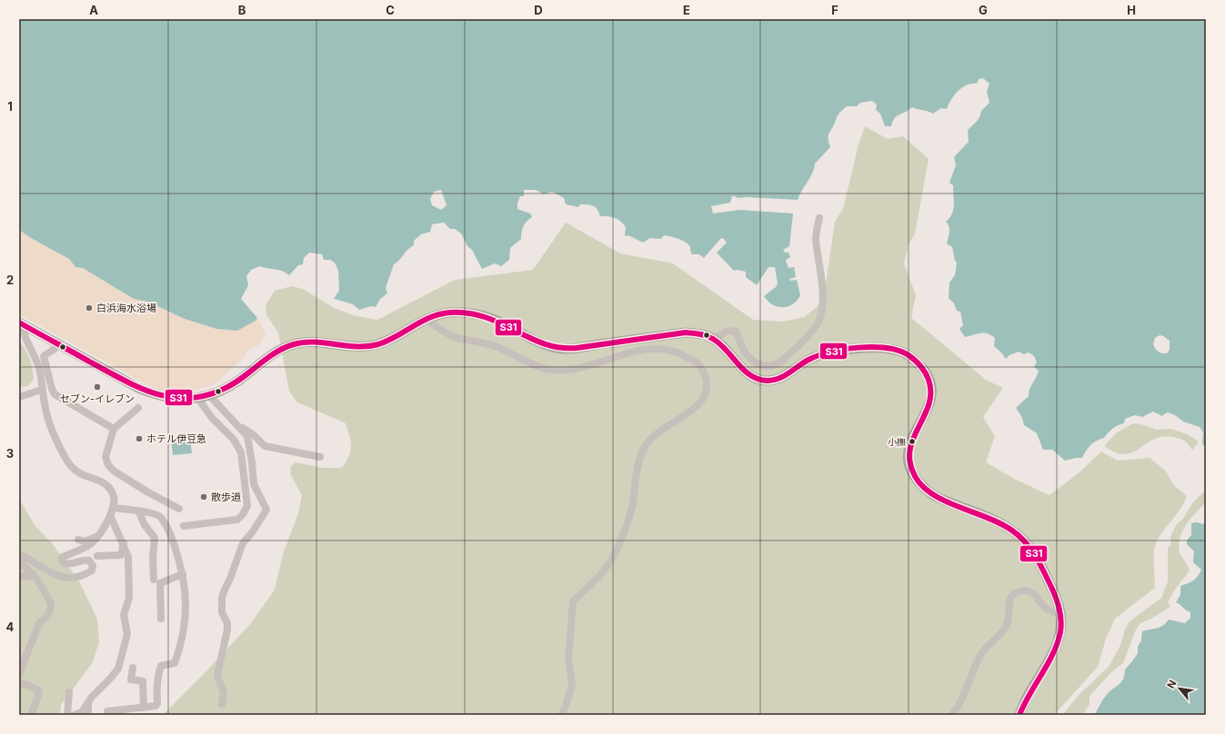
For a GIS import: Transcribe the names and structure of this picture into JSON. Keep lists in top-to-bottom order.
{
  "places": [
    "白浜海水浴場",
    "セブン-イレブン",
    "ホテル伊豆急",
    "小撫",
    "散歩道"
  ],
  "lines": ["transit line S31"],
  "north": "top left",
  "grid": {
    "columns": [
      "A",
      "B",
      "C",
      "D",
      "E",
      "F",
      "G",
      "H"
    ],
    "rows": [
      "1",
      "2",
      "3",
      "4"
    ]
  }
}
